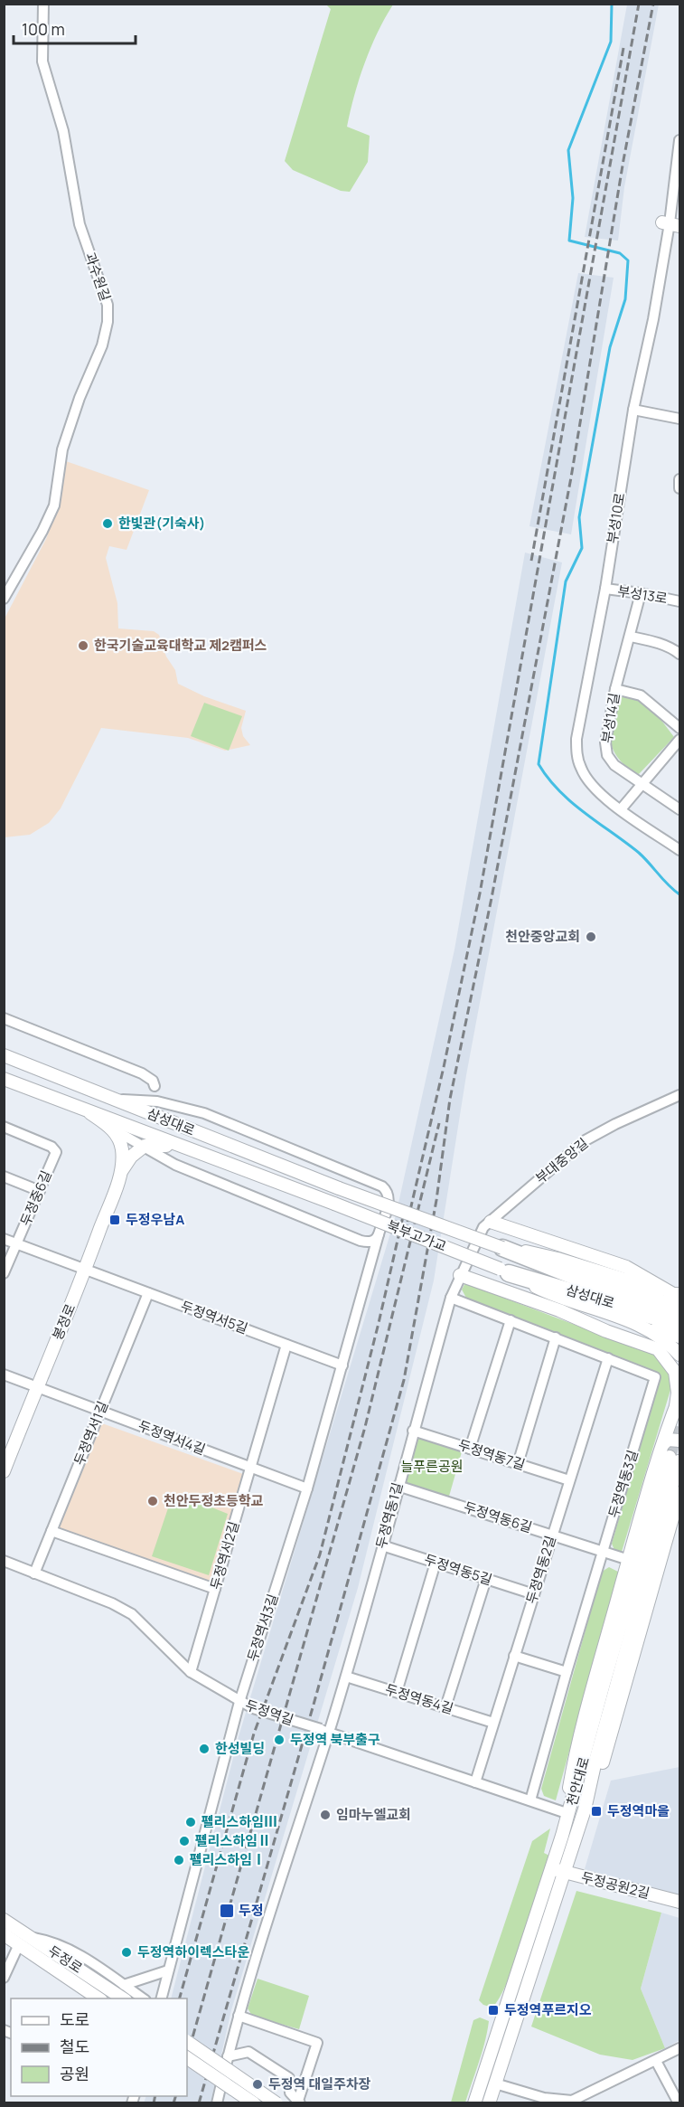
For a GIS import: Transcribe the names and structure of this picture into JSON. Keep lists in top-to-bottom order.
{
  "streets": {
    "highway": ["삼성대로"],
    "main road": [
      "북부고가교",
      "봉정로",
      "천안대로",
      "두정공원2길",
      "두정로"
    ],
    "street": [
      "과수원길",
      "부성10로",
      "부성13로",
      "부성14길",
      "부대중앙길",
      "두정중6길",
      "두정역서5길",
      "두정역서1길",
      "두정역서4길",
      "두정역동7길",
      "두정역동3길",
      "두정역동1길",
      "두정역동6길",
      "두정역서2길",
      "두정역동5길",
      "두정역동2길",
      "두정역서3길",
      "두정역동4길",
      "두정역길"
    ]
  },
  "crossings": [
    ["부성10로", "부성13로"],
    ["부성13로", "부성14길"],
    ["삼성대로", "북부고가교"],
    ["삼성대로", "두정역서3길"],
    ["부대중앙길", "두정역동1길"],
    ["두정중6길", "두정역서5길"],
    ["두정역서5길", "봉정로"],
    ["두정역서5길", "두정역서1길"],
    ["두정역서5길", "두정역서2길"],
    ["두정역서5길", "두정역서3길"],
    ["봉정로", "두정역서4길"],
    ["두정역서1길", "두정역서4길"],
    ["두정역서1길", "두정역길"],
    ["두정역서4길", "두정역서2길"],
    ["두정역서4길", "두정역서3길"],
    ["두정역동7길", "두정역동1길"],
    ["두정역동7길", "두정역동2길"],
    ["두정역동3길", "두정역동1길"],
    ["두정역동3길", "두정역동6길"],
    ["두정역동3길", "두정역동2길"],
    ["두정역동3길", "두정역길"],
    ["두정역동1길", "두정역동6길"],
    ["두정역동1길", "두정역동5길"],
    ["두정역동1길", "두정역동4길"],
    ["두정역동1길", "두정역길"],
    ["두정역동6길", "두정역동2길"],
    ["두정역서2길", "두정역길"],
    ["두정역동5길", "두정역동2길"],
    ["두정역동2길", "두정역동4길"],
    ["두정역동2길", "두정역길"],
    ["두정역서3길", "두정역길"],
    ["천안대로", "두정공원2길"]
  ],
  "parks": ["늘푸른공원"],
  "places": {
    "other": [
      "한빛관(기숙사)",
      "한국기술교육대학교 제2캠퍼스",
      "천안중앙교회",
      "천안두정초등학교",
      "두정역 북부출구",
      "한성빌딩",
      "임마누엘교회",
      "펠리스하임Ⅲ",
      "펠리스하임Ⅱ",
      "펠리스하임Ⅰ",
      "두정역하이렉스타운",
      "두정역 대일주차장"
    ],
    "transit": [
      "두정우남A",
      "두정역마을",
      "두정",
      "두정역푸르지오"
    ]
  },
  "legend": ["도로", "철도", "공원"],
  "scale_bar": "100 m"
}
